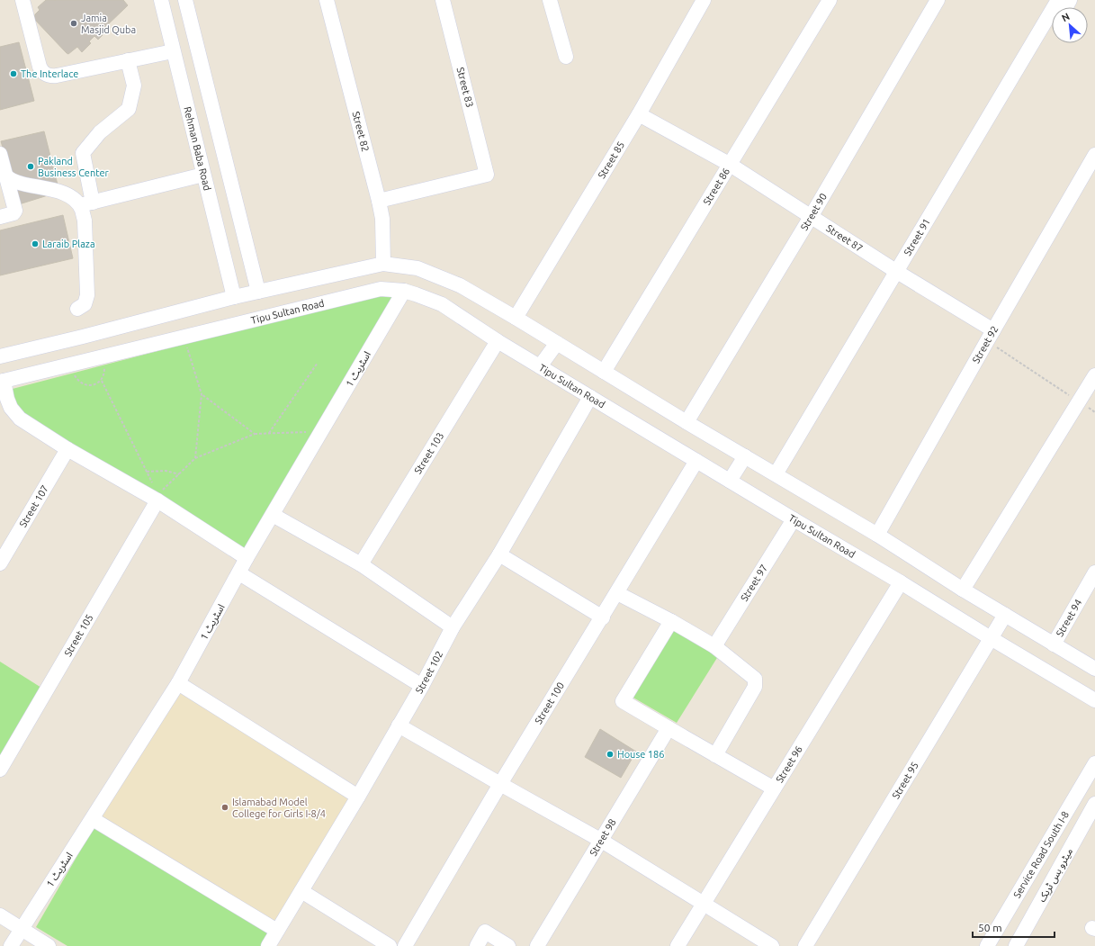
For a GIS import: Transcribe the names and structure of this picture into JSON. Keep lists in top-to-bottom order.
{
  "streets": {
    "street": [
      "Street 83",
      "Street 82",
      "Rehman Baba Road",
      "Street 85",
      "Street 86",
      "Street 90",
      "Street 91",
      "Street 87",
      "Tipu Sultan Road",
      "Street 92",
      "اسٹریٹ 1",
      "Street 103",
      "Street 107",
      "Street 97",
      "Street 94",
      "Street 105",
      "Street 102",
      "Street 100",
      "Street 96",
      "Street 95",
      "Street 98",
      "Service Road South I-8",
      "میٹرو بس ٹریک"
    ]
  },
  "crossings": [
    ["Street 83", "Street 82"],
    ["Street 85", "Street 87"],
    ["Street 86", "Street 87"],
    ["Street 90", "Street 87"],
    ["Street 91", "Street 87"],
    ["Street 87", "Street 92"],
    ["Tipu Sultan Road", "اسٹریٹ 1"],
    ["Tipu Sultan Road", "Street 103"],
    ["Tipu Sultan Road", "Street 97"],
    ["Tipu Sultan Road", "Street 102"],
    ["Tipu Sultan Road", "Street 100"],
    ["Tipu Sultan Road", "Street 96"],
    ["Tipu Sultan Road", "Street 95"]
  ],
  "places": [
    "Jamia Masjid Quba",
    "The Interlace",
    "Pakland Business Center",
    "Laraib Plaza",
    "House 186",
    "Islamabad Model College for Girls I-8/4"
  ],
  "scale_bar": "50 m",
  "north": "top left"
}
